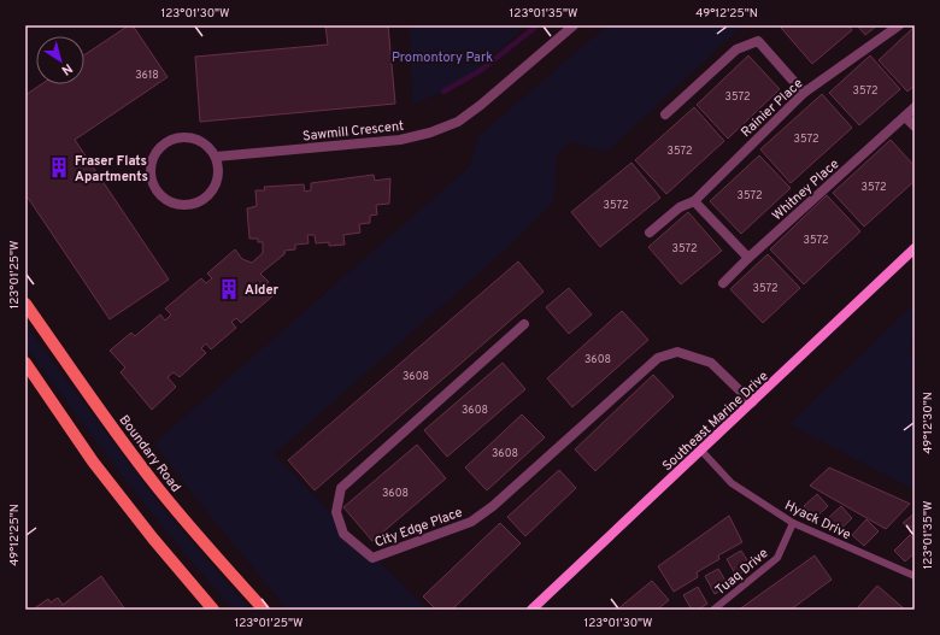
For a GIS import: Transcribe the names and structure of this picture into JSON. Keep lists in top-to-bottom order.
{
  "streets": {
    "main road": ["Boundary Road"],
    "street": [
      "Rainier Place",
      "Sawmill Crescent",
      "Whitney Place",
      "Southeast Marine Drive",
      "City Edge Place"
    ],
    "lane": ["Hyack Drive", "Tuaq Drive"]
  },
  "crossings": [
    ["Southeast Marine Drive", "Hyack Drive"],
    ["Southeast Marine Drive", "City Edge Place"],
    ["Hyack Drive", "Tuaq Drive"]
  ],
  "parks": ["Promontory Park"],
  "places": {
    "building": ["Fraser Flats Apartments", "Alder"]
  },
  "house_numbers": [
    "3618",
    "3572",
    "3572",
    "3572",
    "3572",
    "3572",
    "3572",
    "3572",
    "3572",
    "3572",
    "3572",
    "3608",
    "3608",
    "3608",
    "3608",
    "3608"
  ],
  "north": "bottom right",
  "coordinates": [
    "123°01'30\"W",
    "123°01'35\"W",
    "49°12'25\"N",
    "123°01'25\"W",
    "49°12'30\"N"
  ]
}
